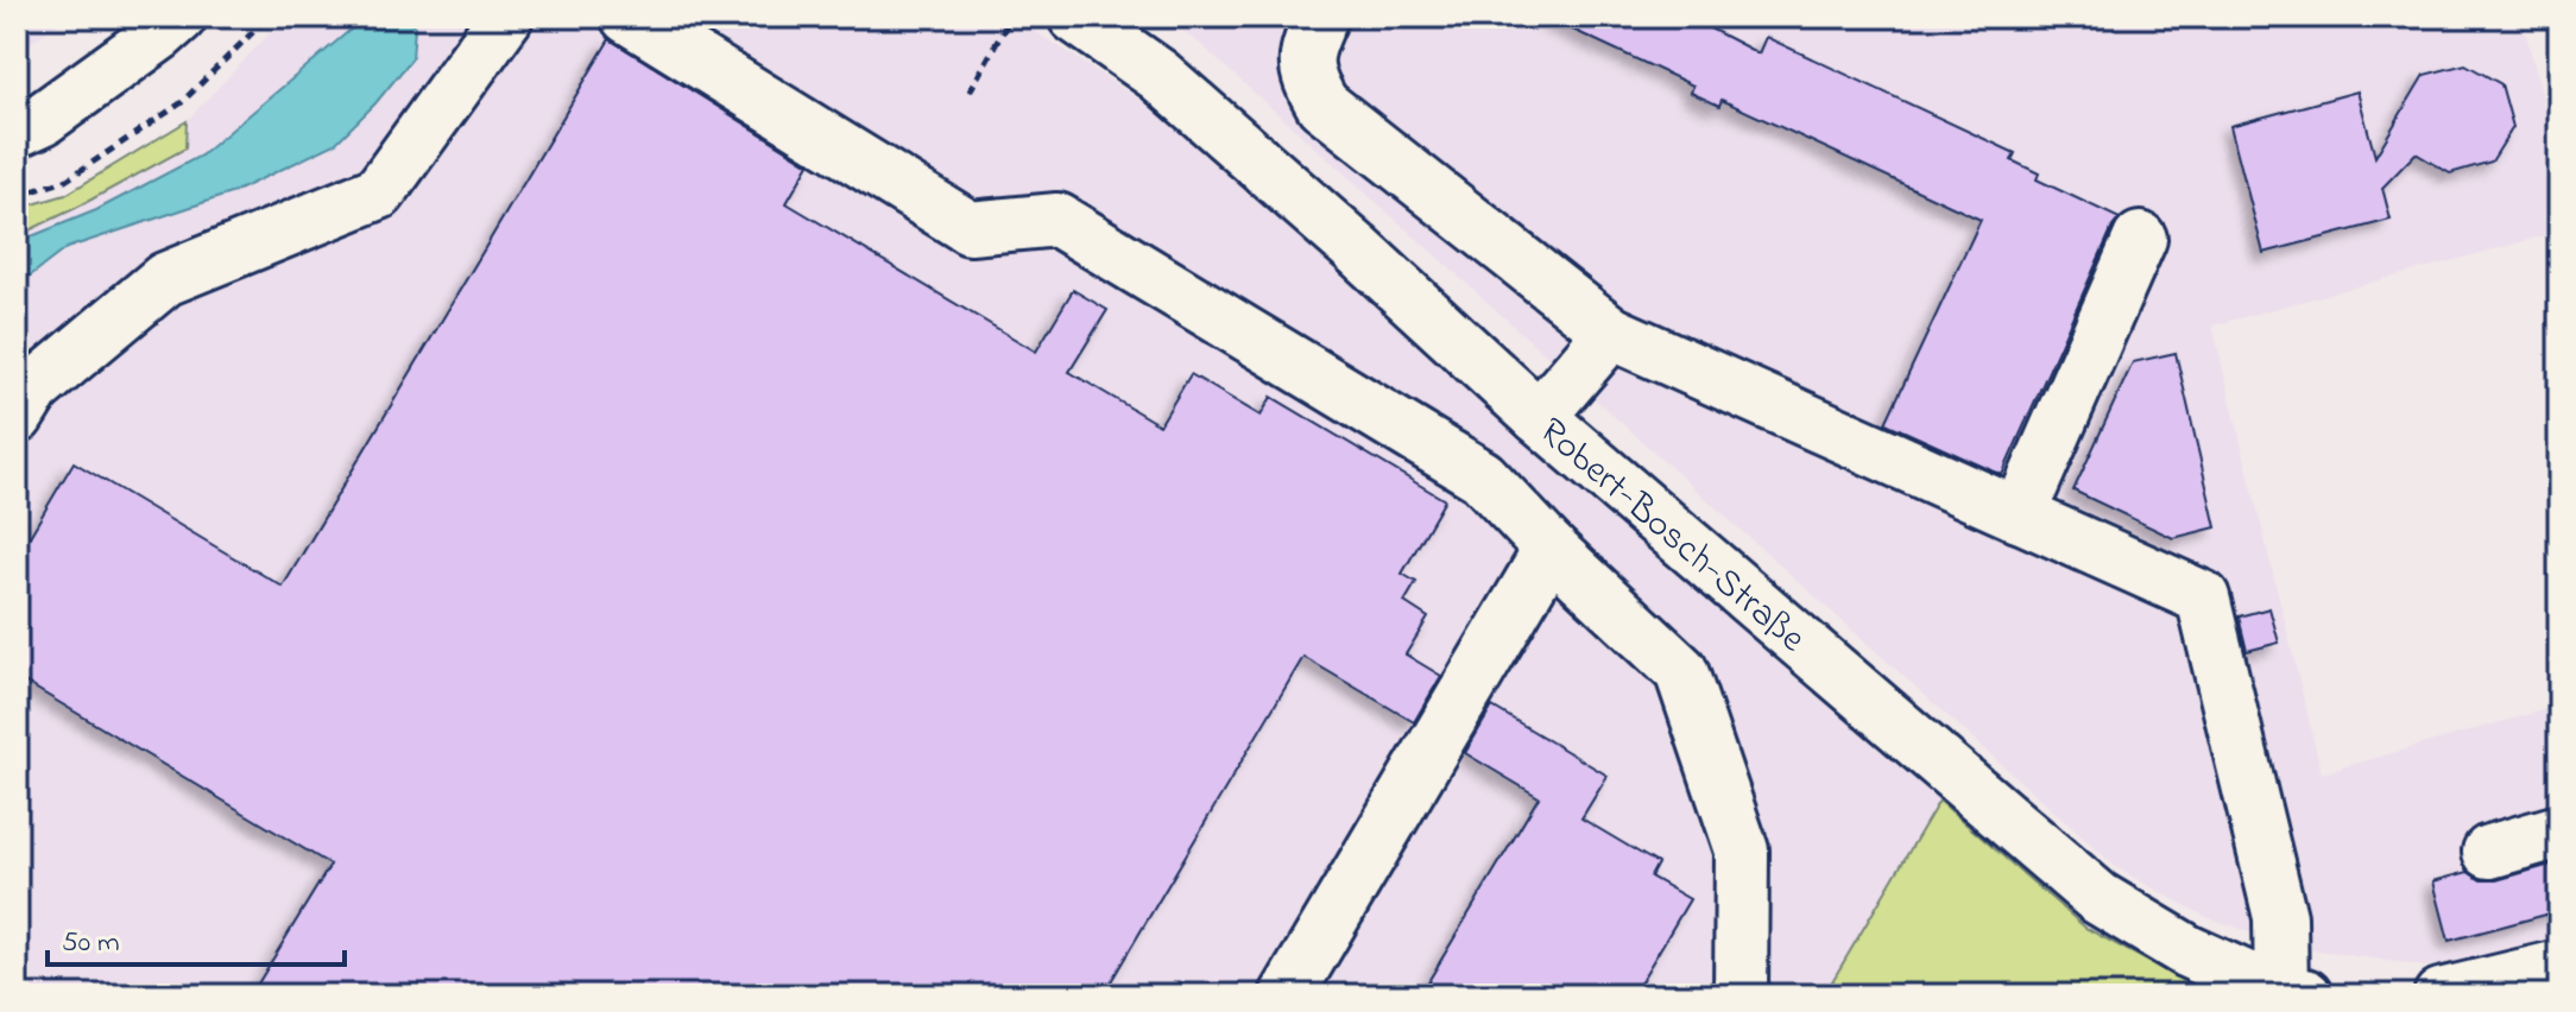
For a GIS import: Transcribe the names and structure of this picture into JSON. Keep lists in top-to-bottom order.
{
  "streets": {
    "street": ["Robert-Bosch-Straße"]
  },
  "scale_bar": "50 m"
}
